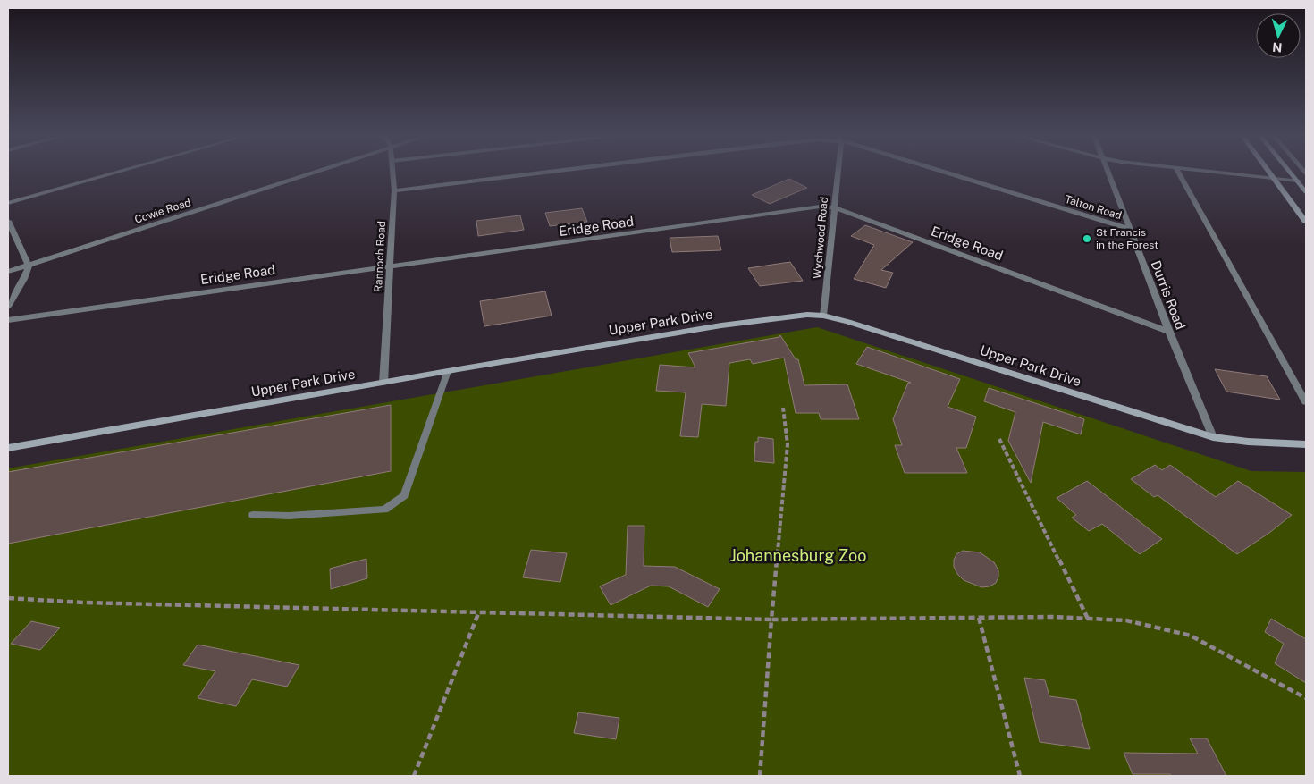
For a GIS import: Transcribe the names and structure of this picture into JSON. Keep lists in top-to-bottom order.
{
  "streets": {
    "main road": ["Upper Park Drive"],
    "street": [
      "Talton Road",
      "Cowie Road",
      "Eridge Road",
      "Wychwood Road",
      "Rannoch Road",
      "Durris Road"
    ]
  },
  "crossings": [
    ["Talton Road", "Rannoch Road"],
    ["Talton Road", "Durris Road"],
    ["Eridge Road", "Wychwood Road"],
    ["Eridge Road", "Rannoch Road"],
    ["Eridge Road", "Durris Road"],
    ["Wychwood Road", "Upper Park Drive"],
    ["Rannoch Road", "Upper Park Drive"],
    ["Durris Road", "Upper Park Drive"]
  ],
  "parks": ["Johannesburg Zoo"],
  "places": ["St Francis in the Forest"],
  "north": "bottom"
}
